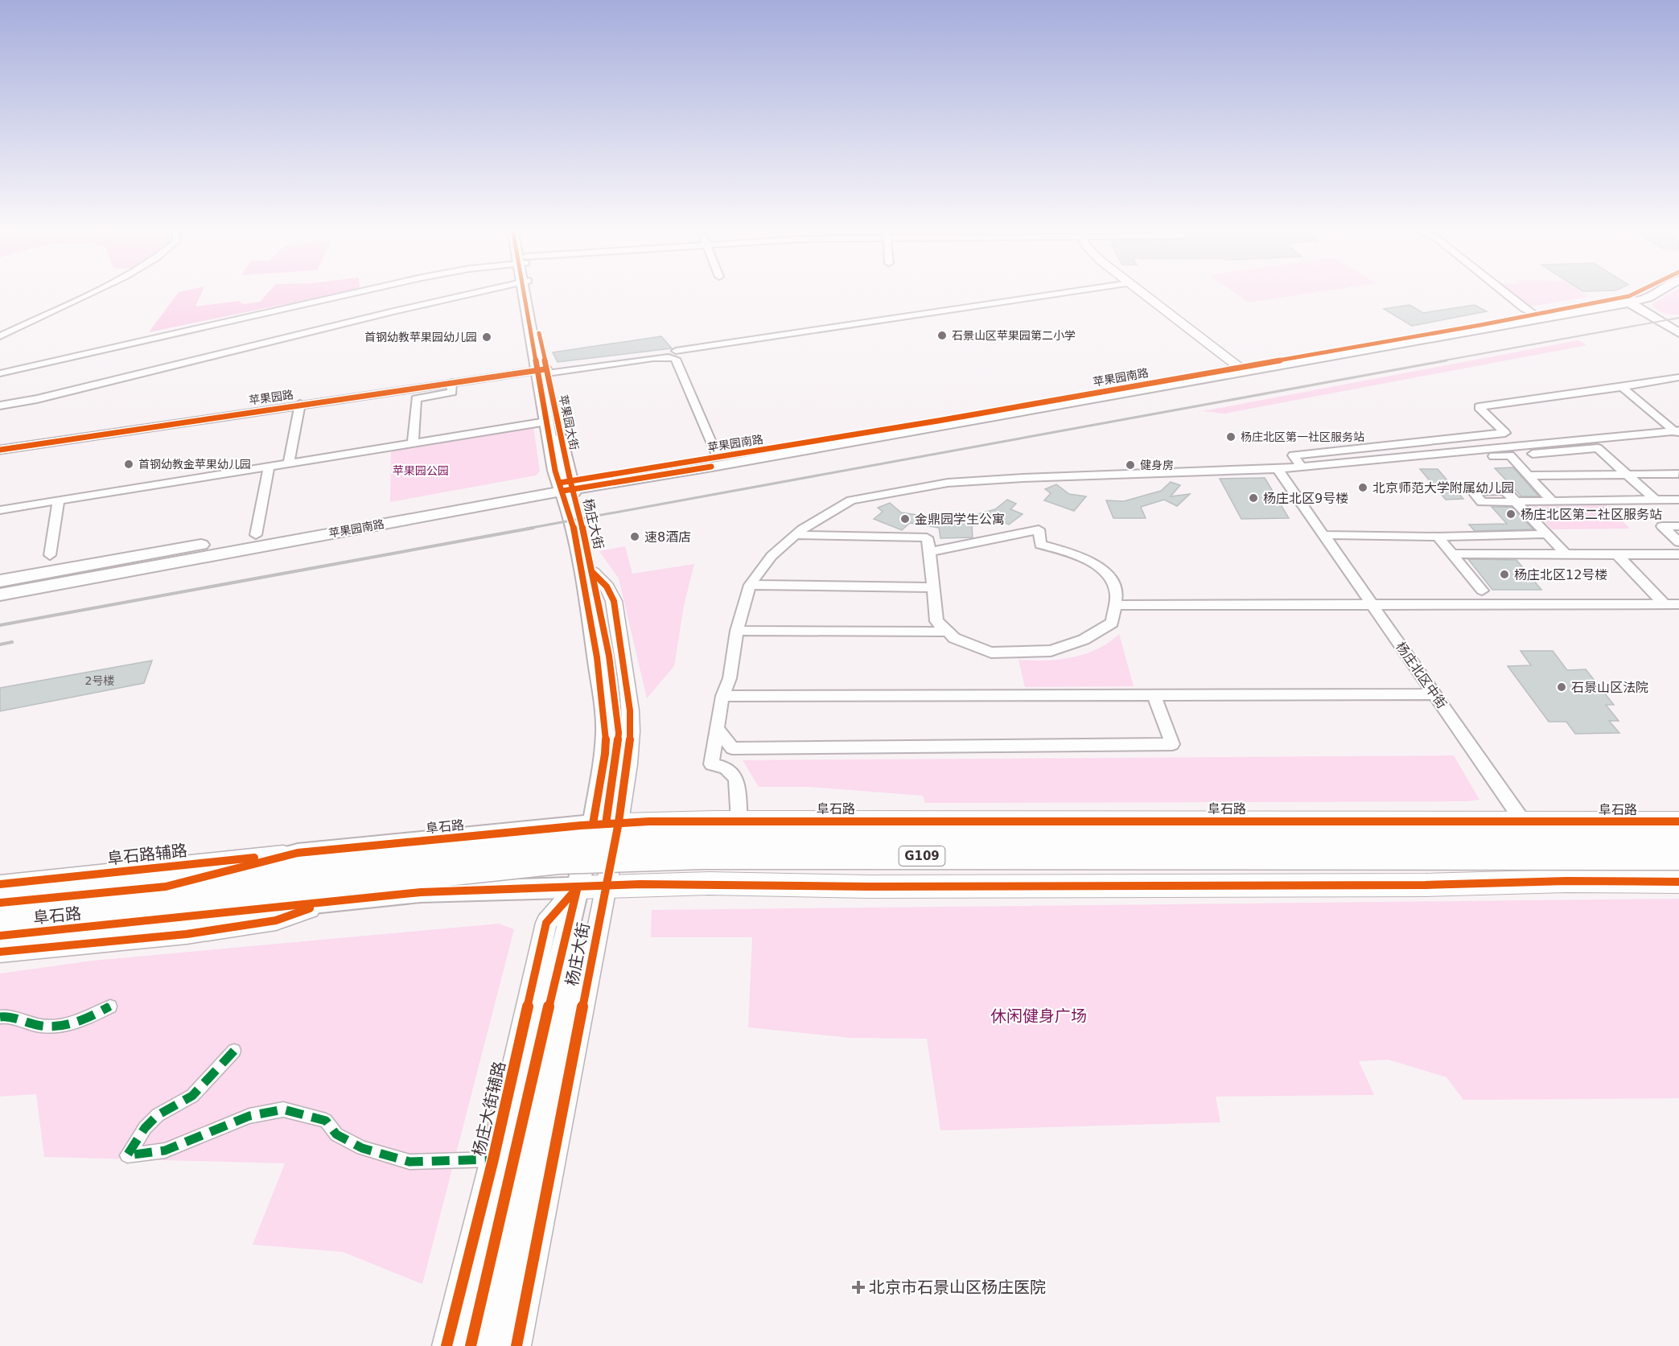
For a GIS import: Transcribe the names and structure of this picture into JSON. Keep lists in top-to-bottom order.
{
  "streets": {
    "highway": ["阜石路", "G109"],
    "main road": ["苹果园南路", "苹果园大街", "杨庄大街"],
    "street": [
      "苹果园路",
      "杨庄北区中街",
      "阜石路辅路",
      "杨庄大街辅路"
    ]
  },
  "crossings": [
    ["苹果园南路", "苹果园大街"],
    ["苹果园南路", "杨庄大街"],
    ["苹果园路", "苹果园大街"],
    ["苹果园大街", "杨庄大街"],
    ["杨庄大街", "阜石路"],
    ["杨庄大街", "杨庄大街辅路"],
    ["杨庄北区中街", "阜石路"],
    ["阜石路", "阜石路辅路"],
    ["阜石路", "杨庄大街辅路"]
  ],
  "parks": ["苹果园公园", "休闲健身广场"],
  "places": {
    "other": [
      "石景山区苹果园第二小学",
      "首钢幼教苹果园幼儿园",
      "杨庄北区第一社区服务站",
      "首钢幼教金苹果幼儿园",
      "健身房",
      "北京师范大学附属幼儿园",
      "杨庄北区9号楼",
      "杨庄北区第二社区服务站",
      "金鼎园学生公寓",
      "速8酒店",
      "杨庄北区12号楼",
      "石景山区法院"
    ],
    "health": ["北京市石景山区杨庄医院"]
  },
  "house_numbers": ["2号楼"]
}
